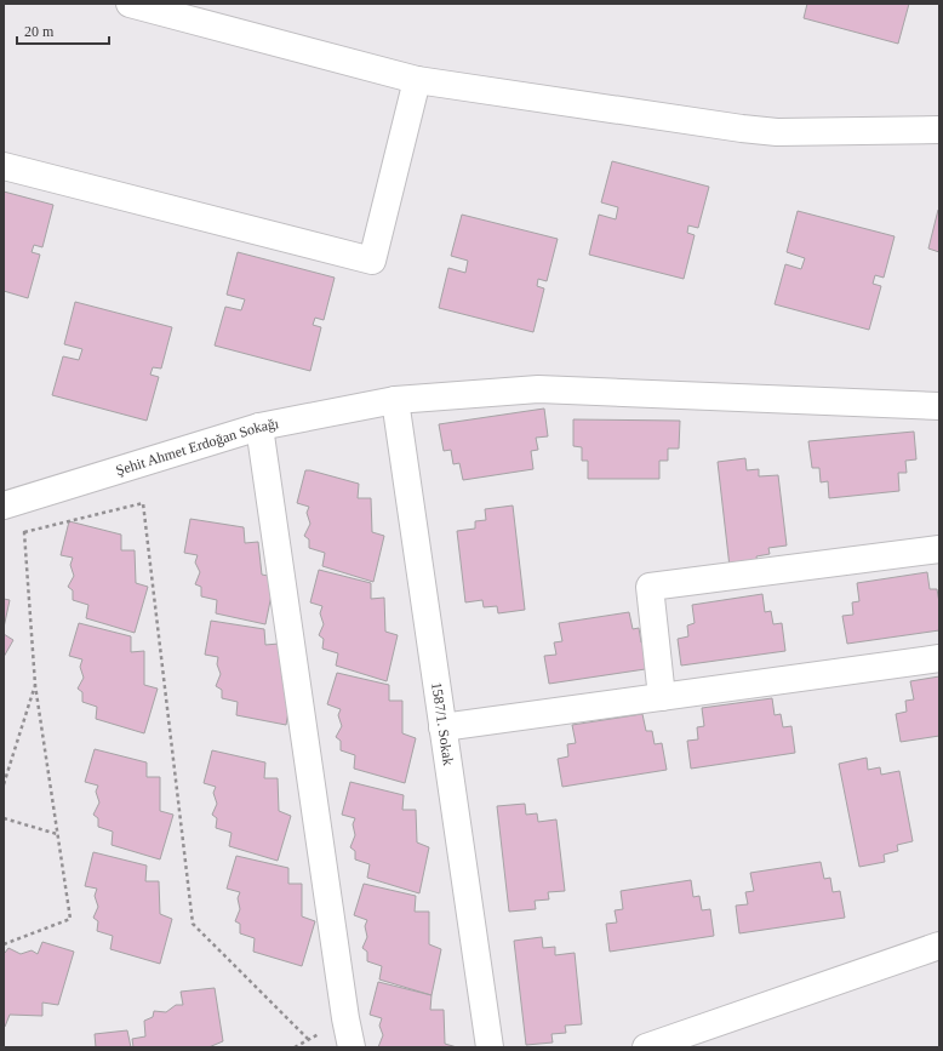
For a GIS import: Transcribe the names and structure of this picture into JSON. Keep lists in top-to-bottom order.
{
  "streets": {
    "street": ["Şehit Ahmet Erdoğan Sokağı", "1587/1. Sokak"]
  },
  "crossings": [
    ["Şehit Ahmet Erdoğan Sokağı", "1587/1. Sokak"]
  ],
  "scale_bar": "20 m"
}
